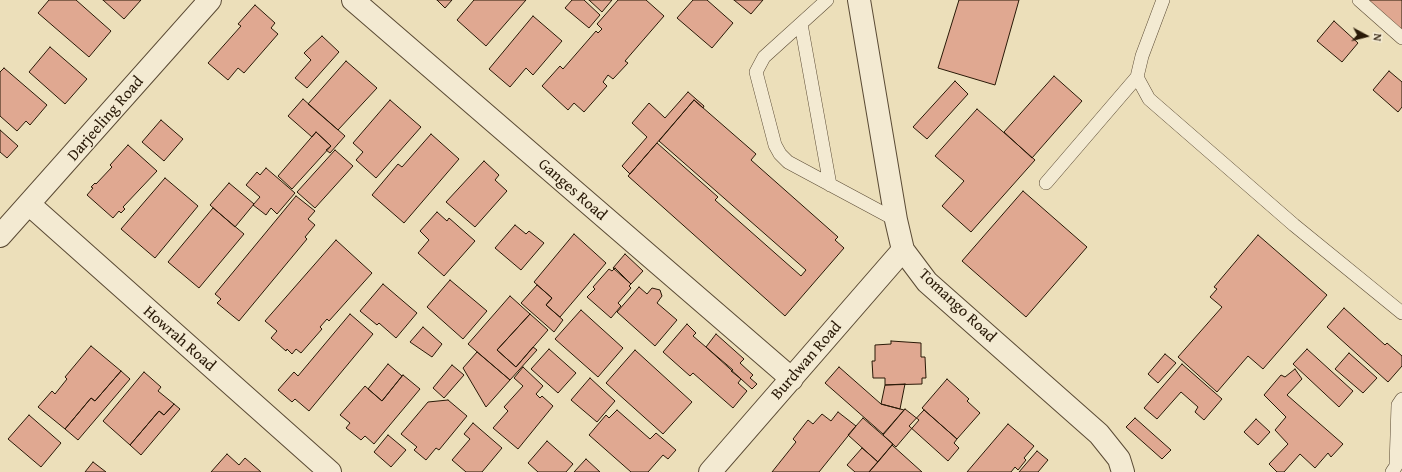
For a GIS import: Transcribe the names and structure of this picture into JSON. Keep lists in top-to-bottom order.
{
  "streets": {
    "street": [
      "Darjeeling Road",
      "Ganges Road",
      "Tomango Road",
      "Howrah Road",
      "Burdwan Road"
    ]
  },
  "crossings": [
    ["Darjeeling Road", "Howrah Road"],
    ["Ganges Road", "Burdwan Road"],
    ["Tomango Road", "Burdwan Road"]
  ],
  "north": "right"
}
